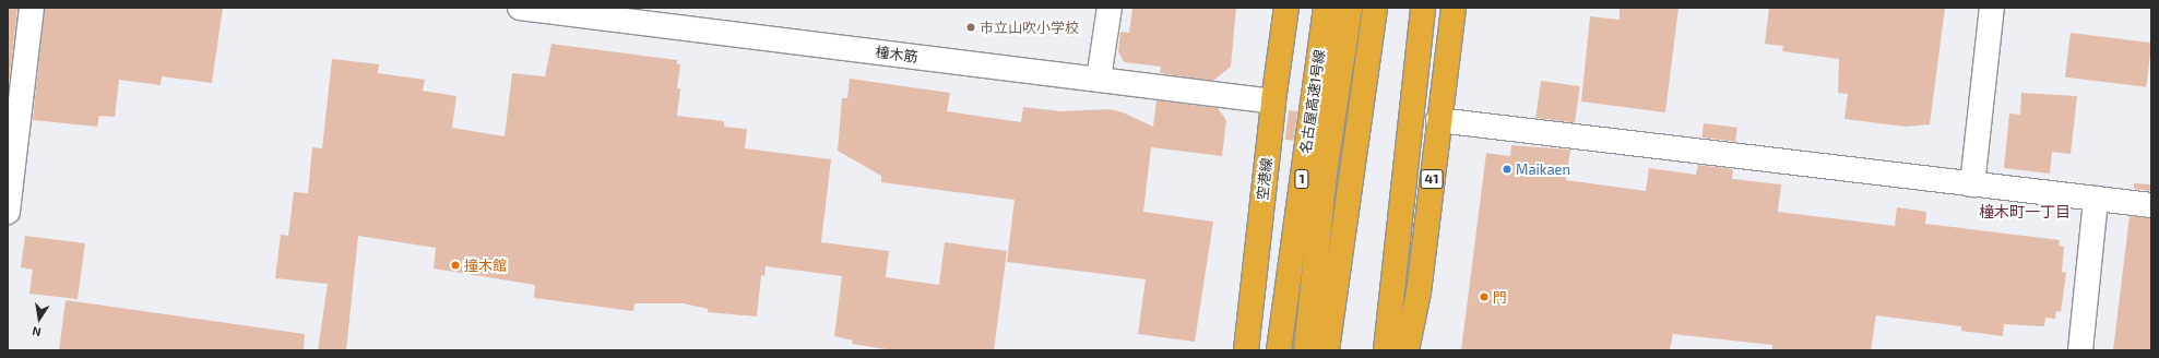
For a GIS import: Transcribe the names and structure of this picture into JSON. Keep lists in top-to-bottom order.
{
  "streets": {
    "highway": [
      "名古屋高速1号線",
      "空港線",
      "1",
      "41"
    ],
    "street": ["橦木筋"]
  },
  "crossings": [
    ["橦木筋", "空港線"]
  ],
  "districts": ["橦木町一丁目"],
  "places": [
    "市立山吹小学校",
    "Maikaen",
    "撞木館",
    "門"
  ],
  "north": "bottom"
}
